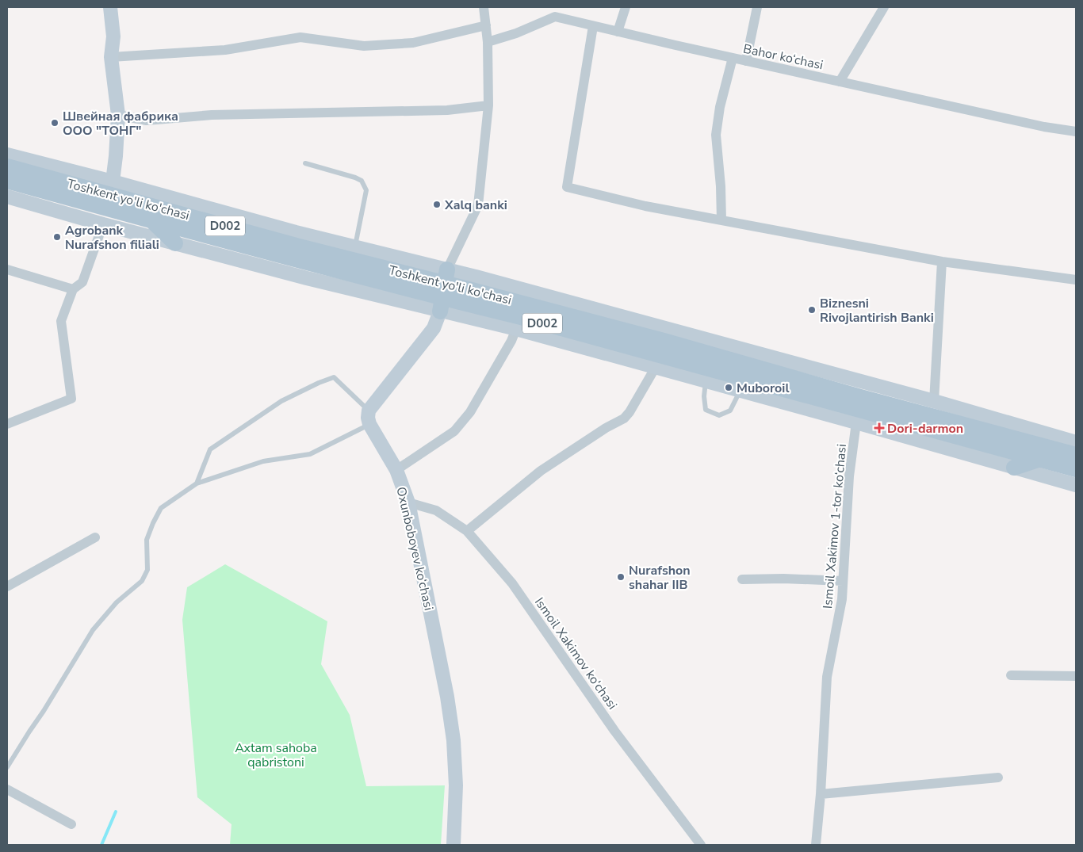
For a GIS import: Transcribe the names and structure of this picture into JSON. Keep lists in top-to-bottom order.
{
  "streets": {
    "main road": ["Toshkent yo'li ko'chasi", "D002"],
    "street": [
      "Bahor ko‘chasi",
      "Ismoil Xakimov 1-tor ko‘chasi",
      "Oxunboboyev ko‘chasi",
      "Ismoil Xakimov ko‘chasi"
    ]
  },
  "crossings": [
    ["Oxunboboyev ko‘chasi", "Ismoil Xakimov ko‘chasi"]
  ],
  "parks": ["Axtam sahoba qabristoni"],
  "places": {
    "other": [
      "Швейная фабрика ООО \"ТОНГ\"",
      "Xalq banki",
      "Agrobank Nurafshon filiali",
      "Biznesni Rivojlantirish Banki",
      "Muboroil",
      "Nurafshon shahar IIB"
    ],
    "health": ["Dori-darmon"]
  }
}
